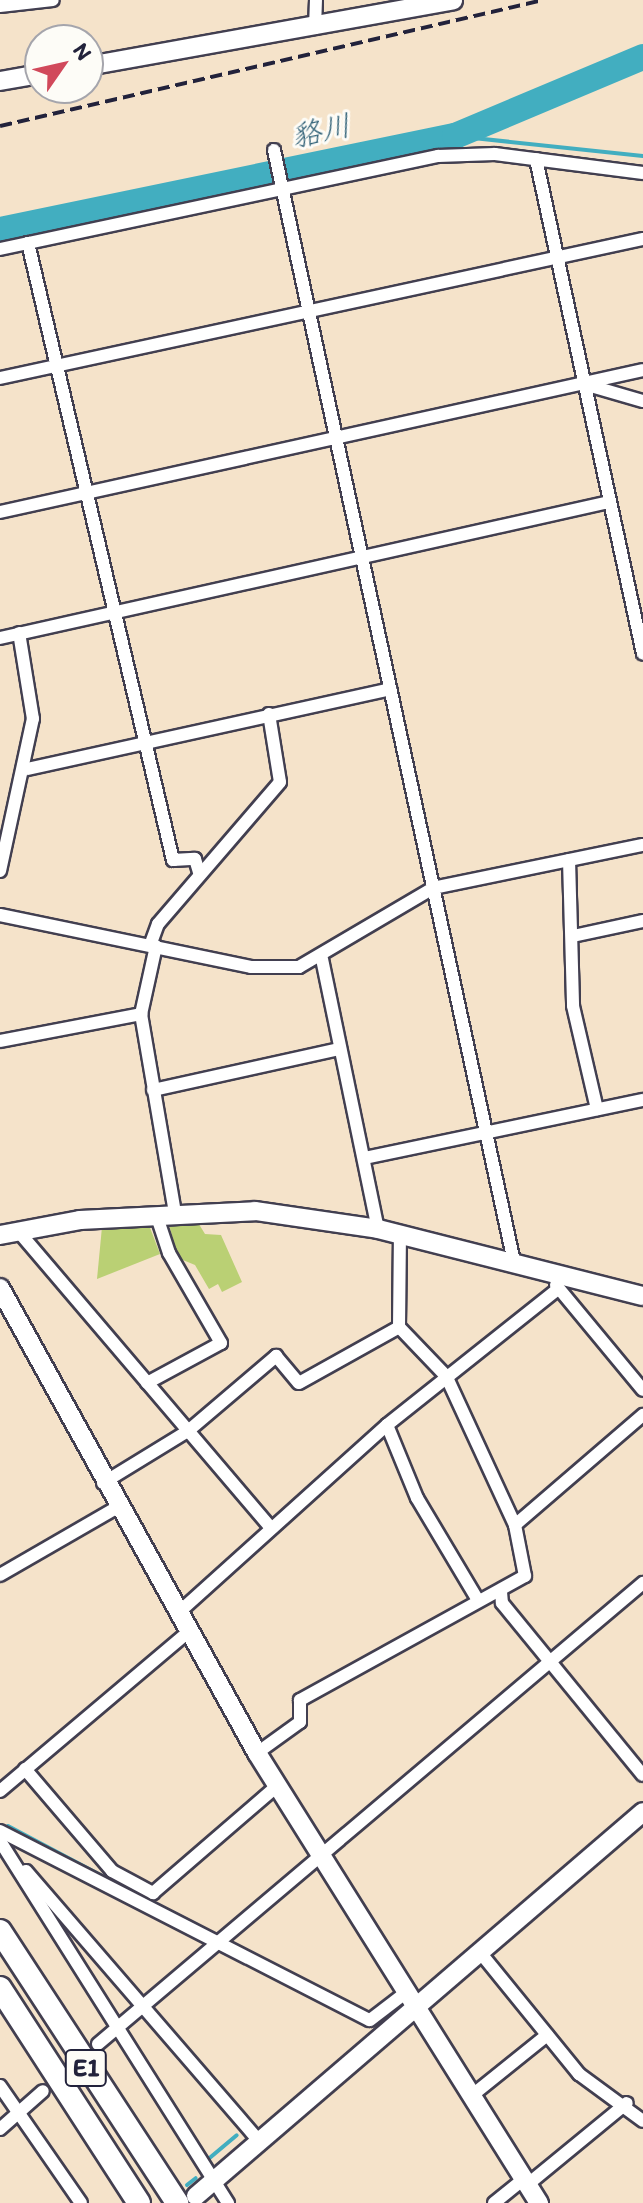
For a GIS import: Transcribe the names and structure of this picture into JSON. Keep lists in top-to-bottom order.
{
  "streets": {
    "highway": ["E1"]
  },
  "water": ["貉川"],
  "north": "top right"
}
